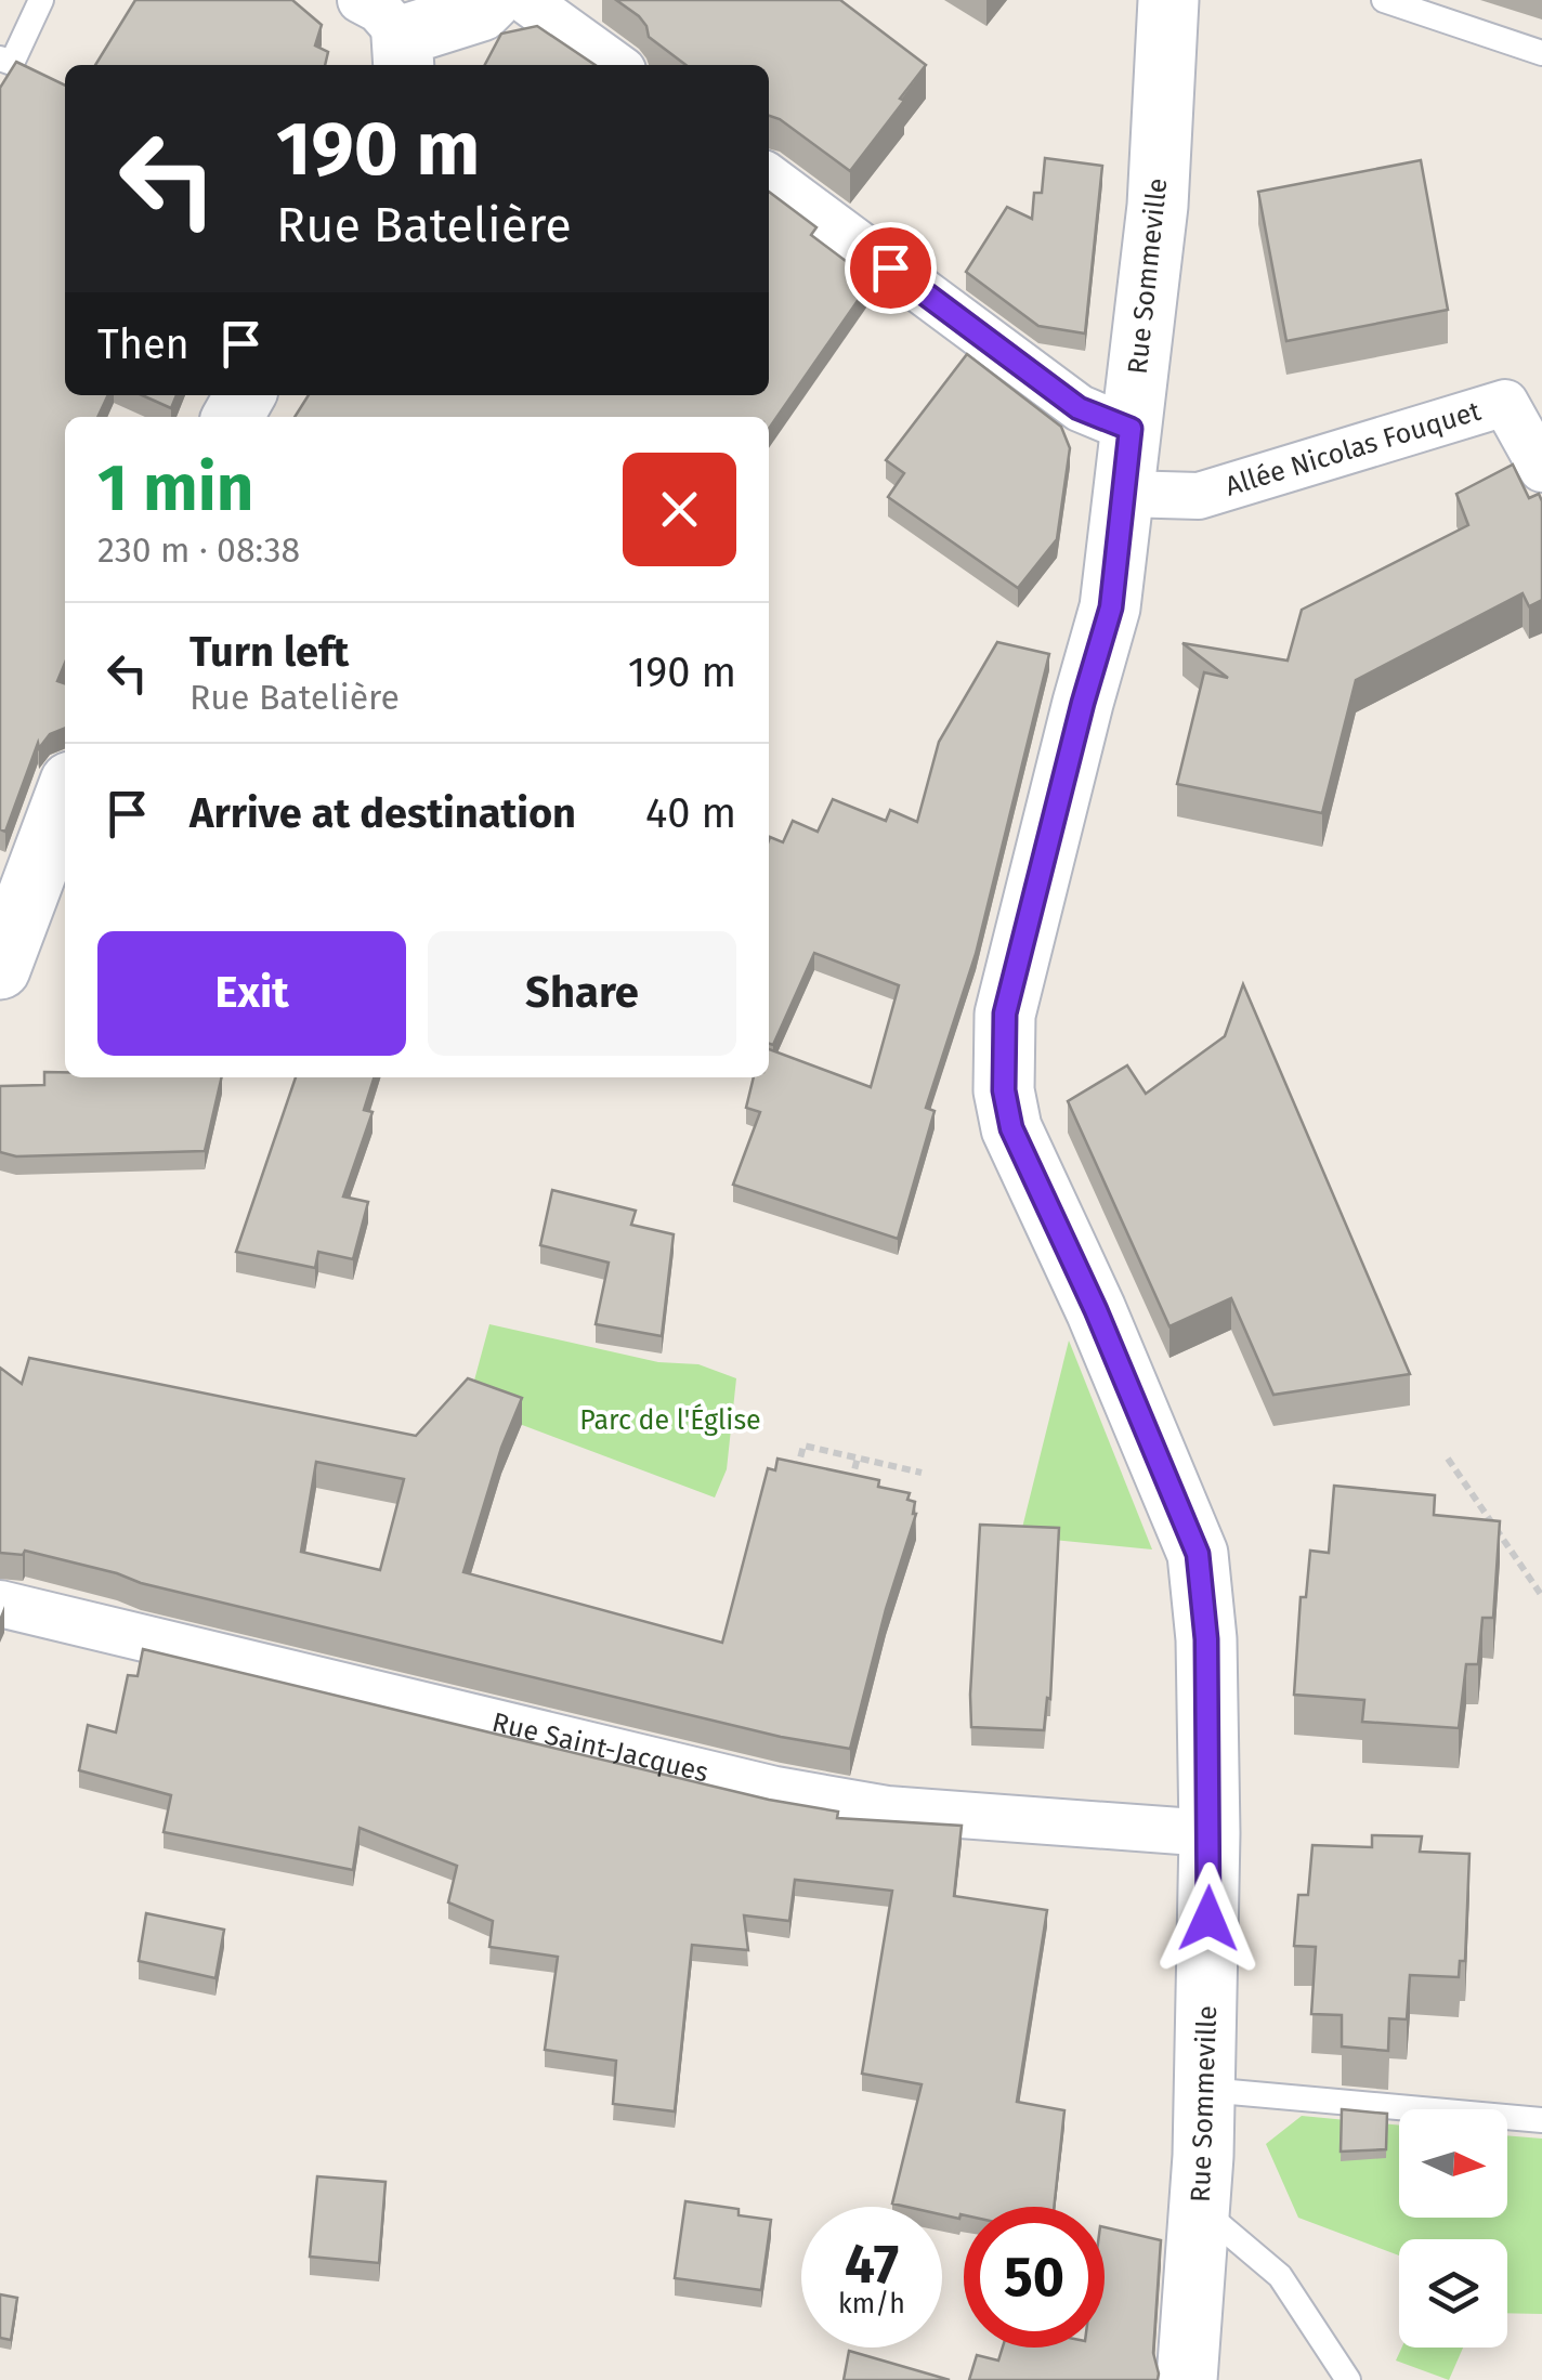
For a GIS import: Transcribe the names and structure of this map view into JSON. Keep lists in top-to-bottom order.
{
  "streets": {
    "main road": ["Rue Sommeville"],
    "street": ["Allée Nicolas Fouquet", "Rue Saint-Jacques"]
  },
  "crossings": [
    ["Rue Sommeville", "Allée Nicolas Fouquet"],
    ["Rue Sommeville", "Rue Saint-Jacques"]
  ],
  "parks": ["Parc de l'Église"],
  "north": "right",
  "page": {
    "turn": ["190 m", "Rue Batelière"],
    "then": "Then",
    "heading": ["1 min", "230 m · 08:38"],
    "list": [
      {
        "name": "Turn left",
        "note": "Rue Batelière",
        "value": "190 m"
      },
      {
        "name": "Arrive at destination",
        "value": "40 m"
      }
    ],
    "buttons": ["Exit", "Share"],
    "speed": "47 km/h",
    "limit": "50"
  }
}
